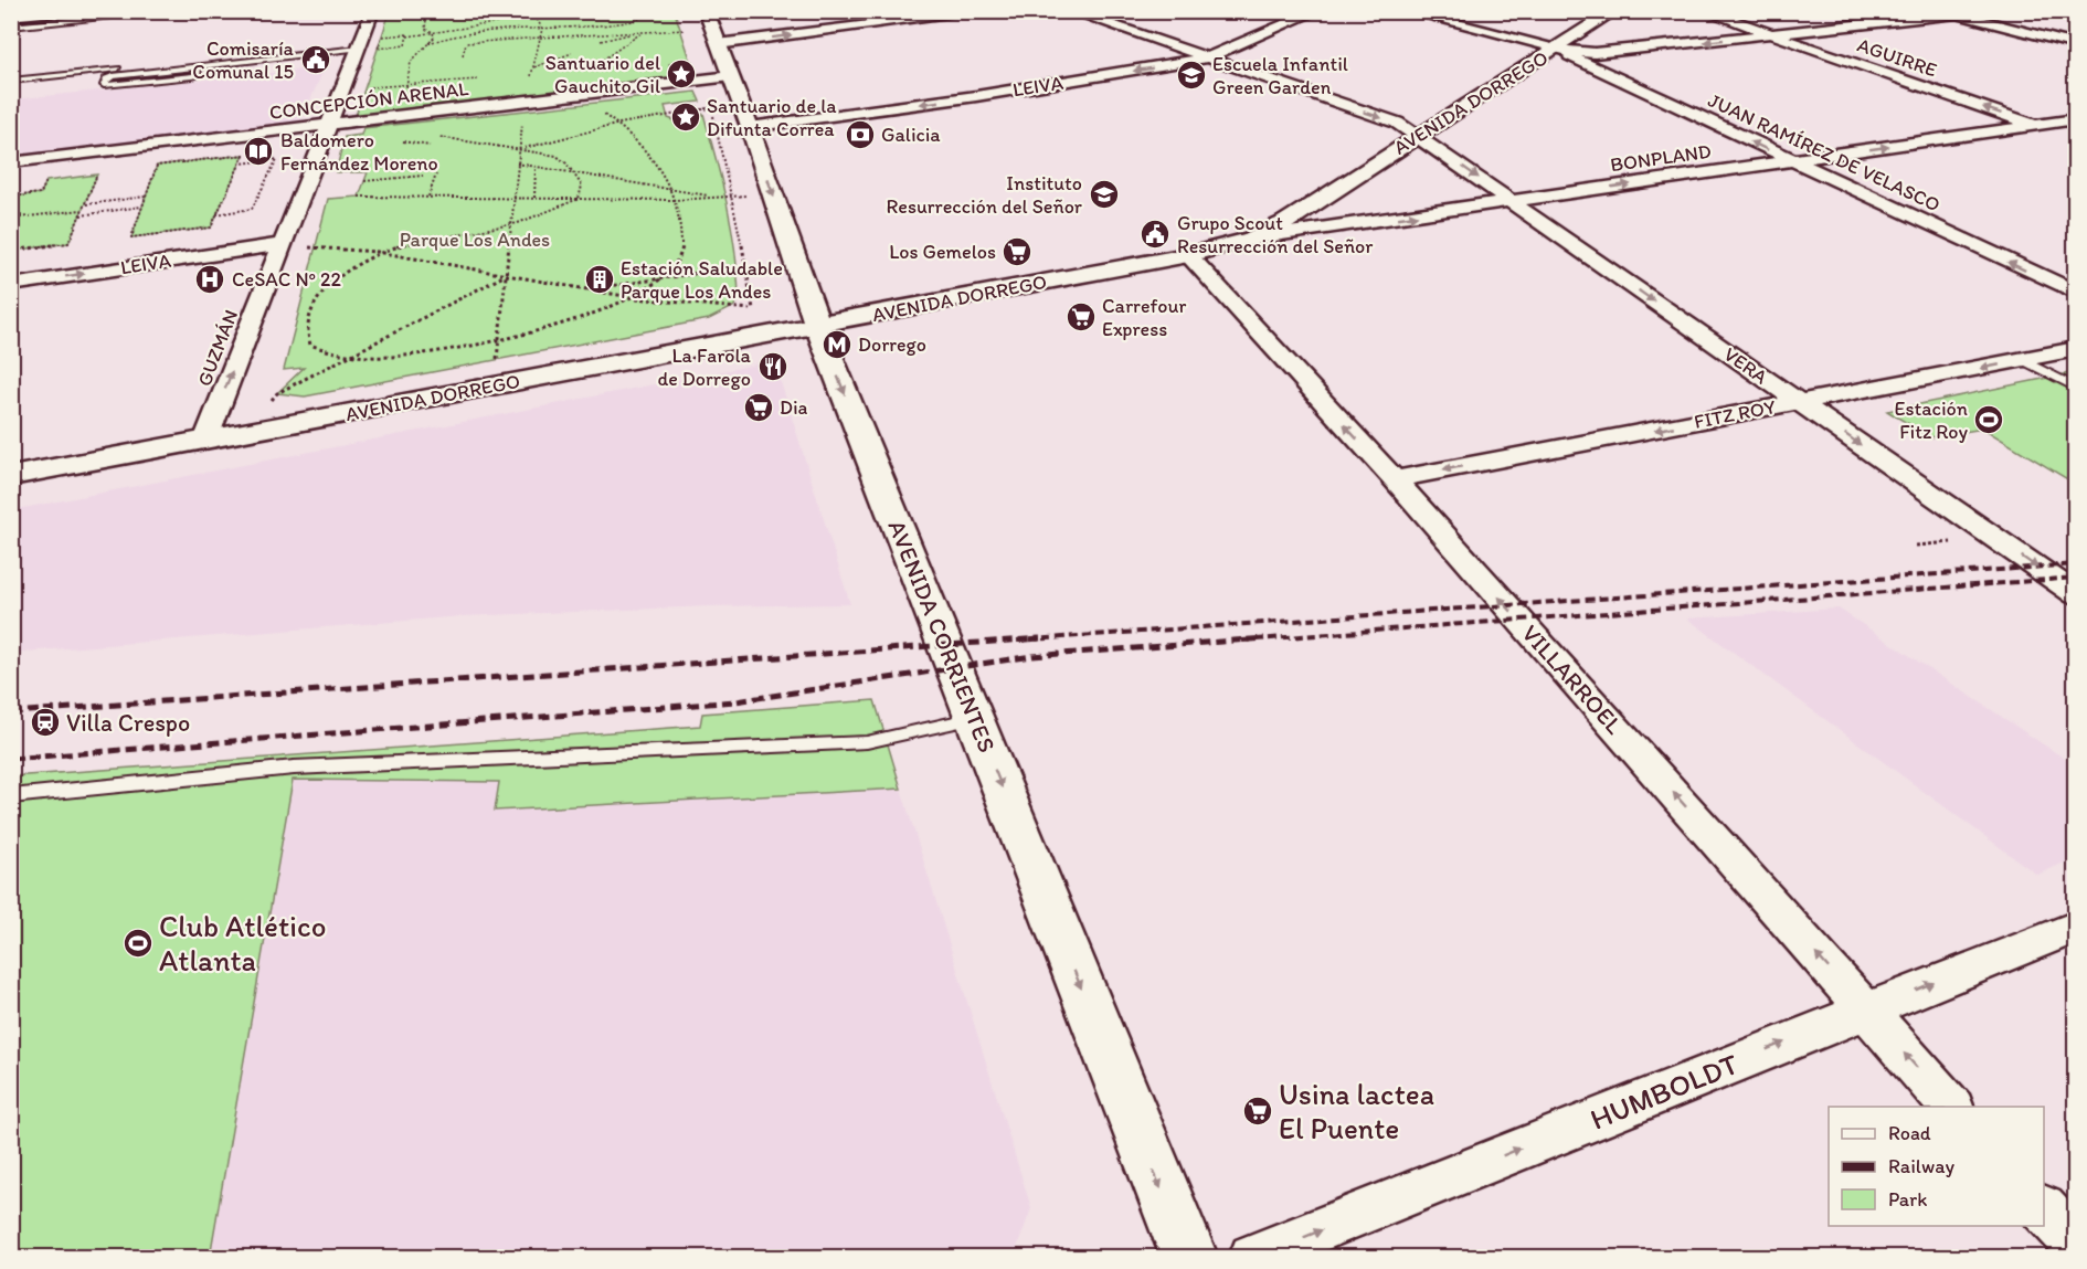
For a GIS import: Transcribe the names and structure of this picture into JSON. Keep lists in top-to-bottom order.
{
  "streets": {
    "main road": ["AVENIDA DORREGO", "AVENIDA CORRIENTES"],
    "street": [
      "AGUIRRE",
      "LEIVA",
      "CONCEPCIÓN ARENAL",
      "JUAN RAMÍREZ DE VELASCO",
      "BONPLAND",
      "GUZMÁN",
      "VERA",
      "FITZ ROY",
      "VILLARROEL",
      "HUMBOLDT"
    ]
  },
  "crossings": [
    ["AGUIRRE", "BONPLAND"],
    ["LEIVA", "GUZMÁN"],
    ["LEIVA", "VERA"],
    ["LEIVA", "AVENIDA CORRIENTES"],
    ["CONCEPCIÓN ARENAL", "GUZMÁN"],
    ["CONCEPCIÓN ARENAL", "AVENIDA CORRIENTES"],
    ["AVENIDA DORREGO", "JUAN RAMÍREZ DE VELASCO"],
    ["AVENIDA DORREGO", "BONPLAND"],
    ["AVENIDA DORREGO", "GUZMÁN"],
    ["AVENIDA DORREGO", "VERA"],
    ["AVENIDA DORREGO", "AVENIDA CORRIENTES"],
    ["AVENIDA DORREGO", "VILLARROEL"],
    ["JUAN RAMÍREZ DE VELASCO", "BONPLAND"],
    ["BONPLAND", "VERA"],
    ["VERA", "FITZ ROY"],
    ["FITZ ROY", "VILLARROEL"],
    ["VILLARROEL", "HUMBOLDT"]
  ],
  "one_way": [
    "JUAN RAMÍREZ DE VELASCO",
    "GUZMÁN",
    "VERA",
    "FITZ ROY",
    "AVENIDA CORRIENTES",
    "VILLARROEL",
    "HUMBOLDT"
  ],
  "parks": ["Parque Los Andes"],
  "places": {
    "public building": ["Comisaría Comunal 15", "Grupo Scout Resurrección del Señor"],
    "place": ["Santuario del Gauchito Gil", "Santuario de la Difunta Correa"],
    "school or university": ["Escuela Infantil Green Garden", "Instituto Resurrección del Señor"],
    "bank": ["Galicia"],
    "library": ["Baldomero Fernández Moreno"],
    "supermarket": [
      "Los Gemelos",
      "Carrefour Express",
      "Dia",
      "Usina lactea El Puente"
    ],
    "hospital": ["CeSAC Nº 22"],
    "building": ["Estación Saludable Parque Los Andes"],
    "metro station": ["Dorrego"],
    "restaurant": ["La Farola de Dorrego"],
    "sports": ["Estación Fitz Roy", "Club Atlético Atlanta"],
    "station": ["Villa Crespo"]
  },
  "legend": ["Road", "Railway", "Park"]
}
